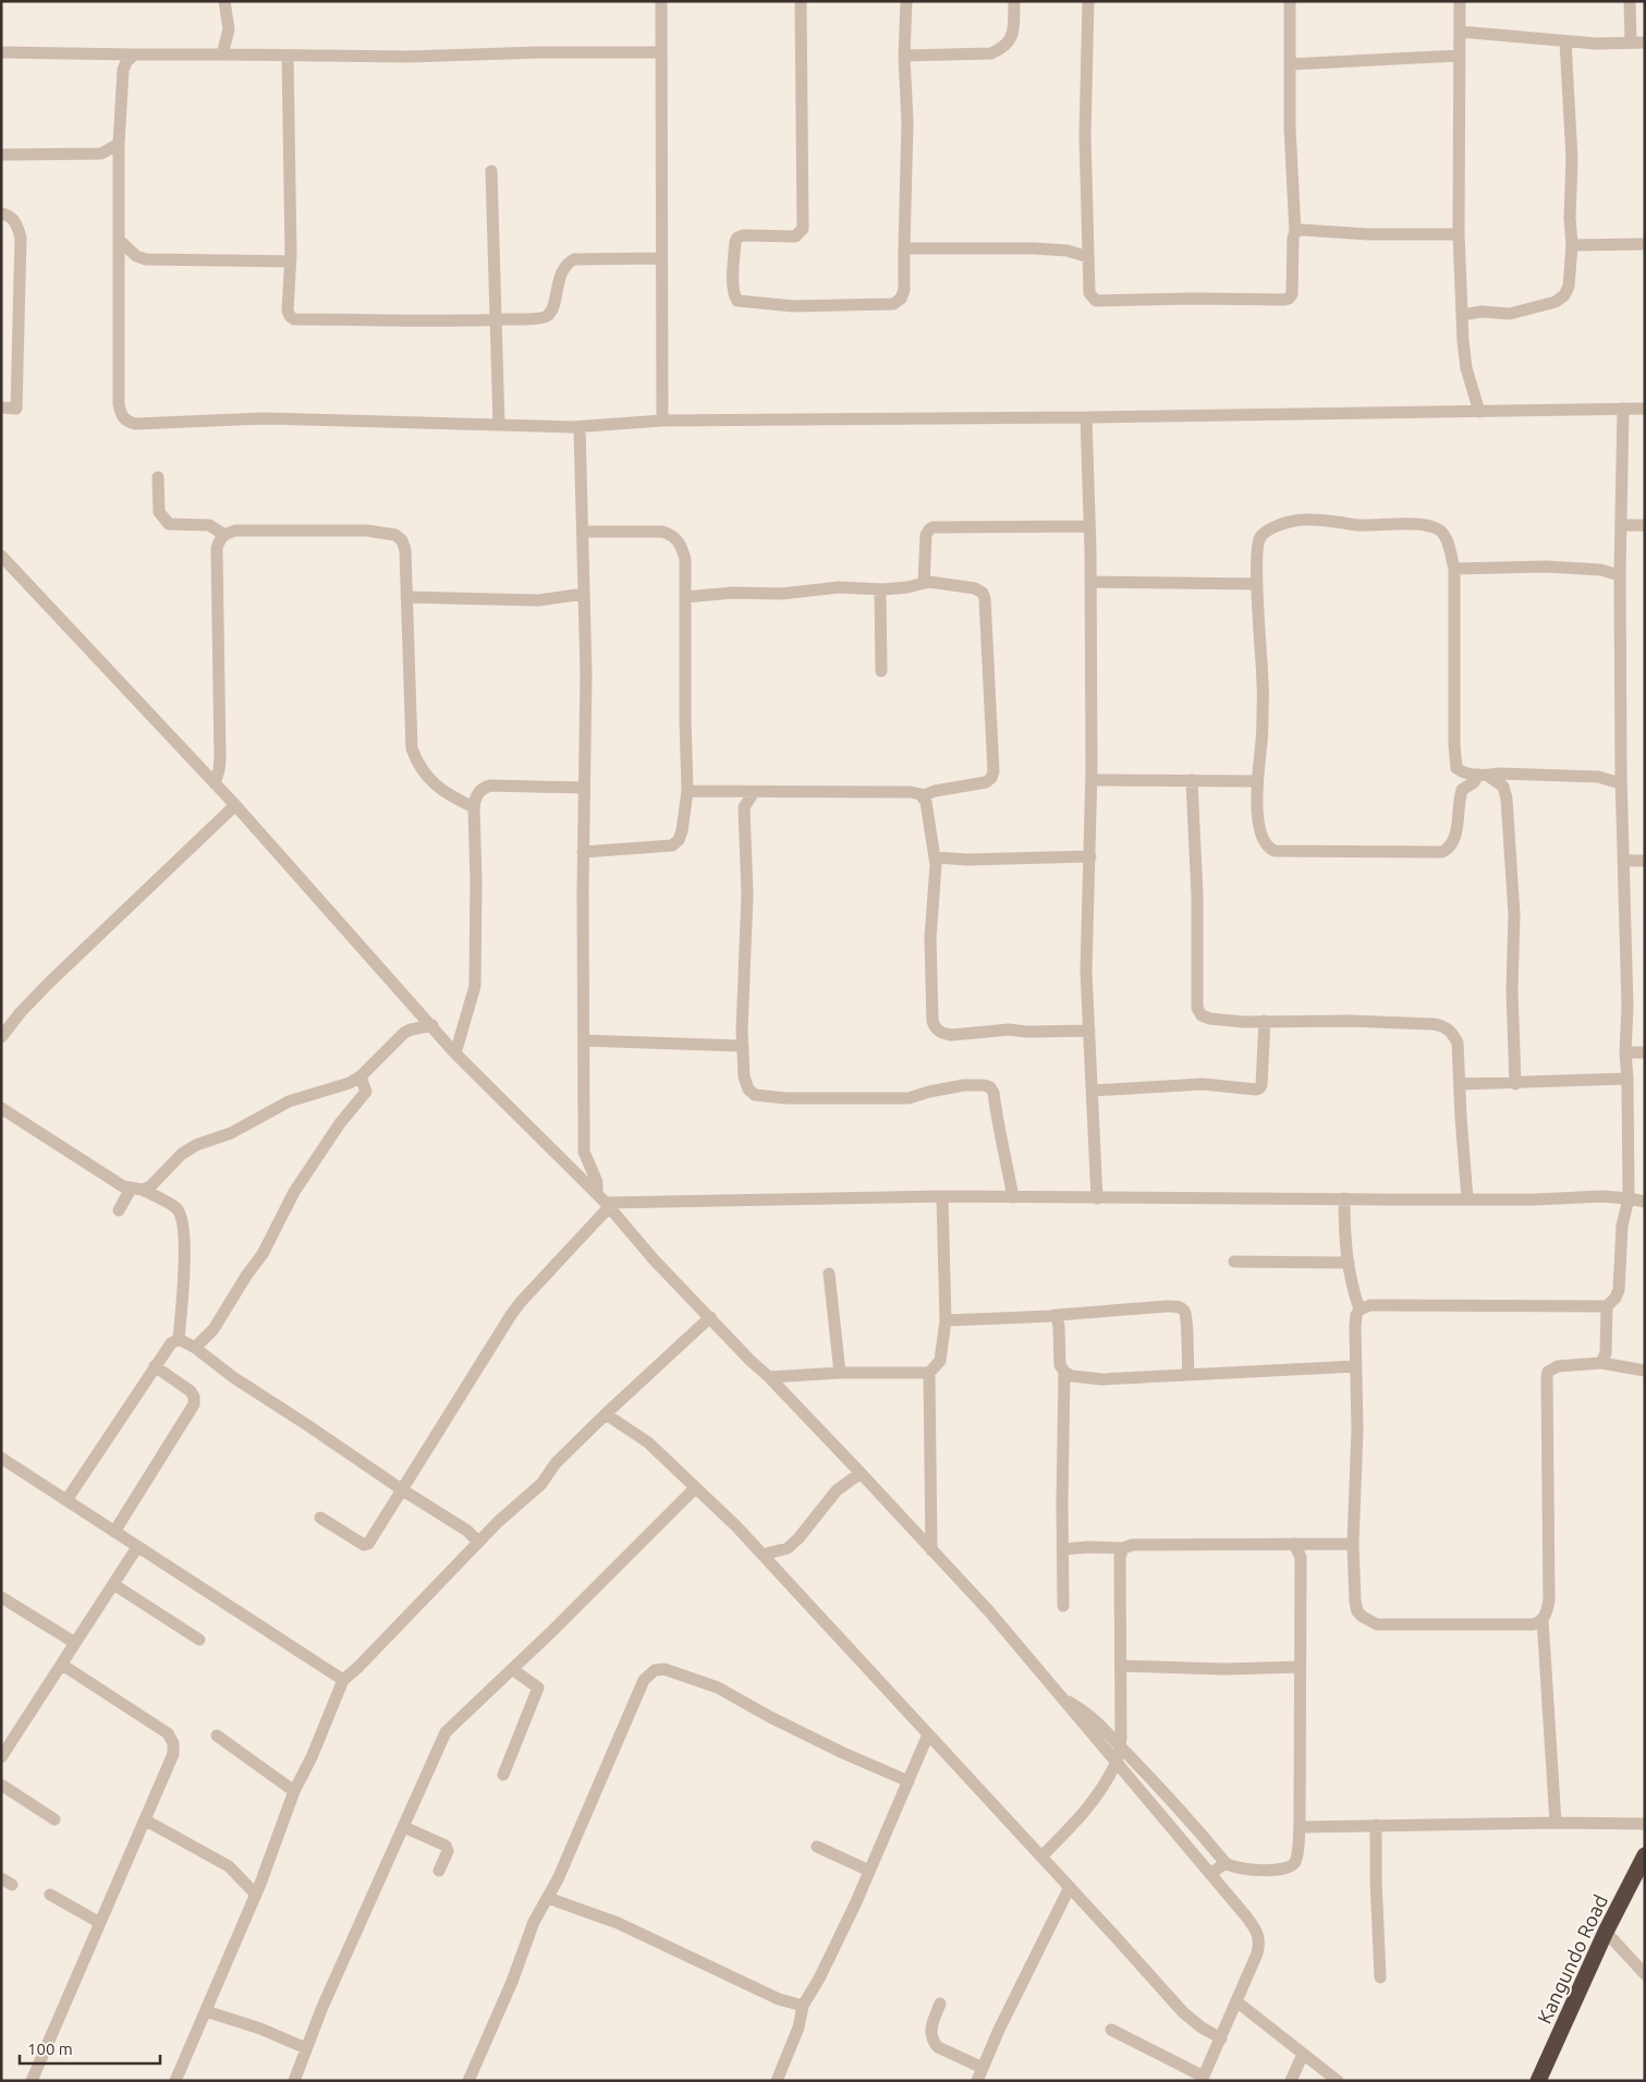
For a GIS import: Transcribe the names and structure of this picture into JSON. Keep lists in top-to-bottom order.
{
  "streets": {
    "highway": ["Kangundo Road"]
  },
  "scale_bar": "100 m"
}
